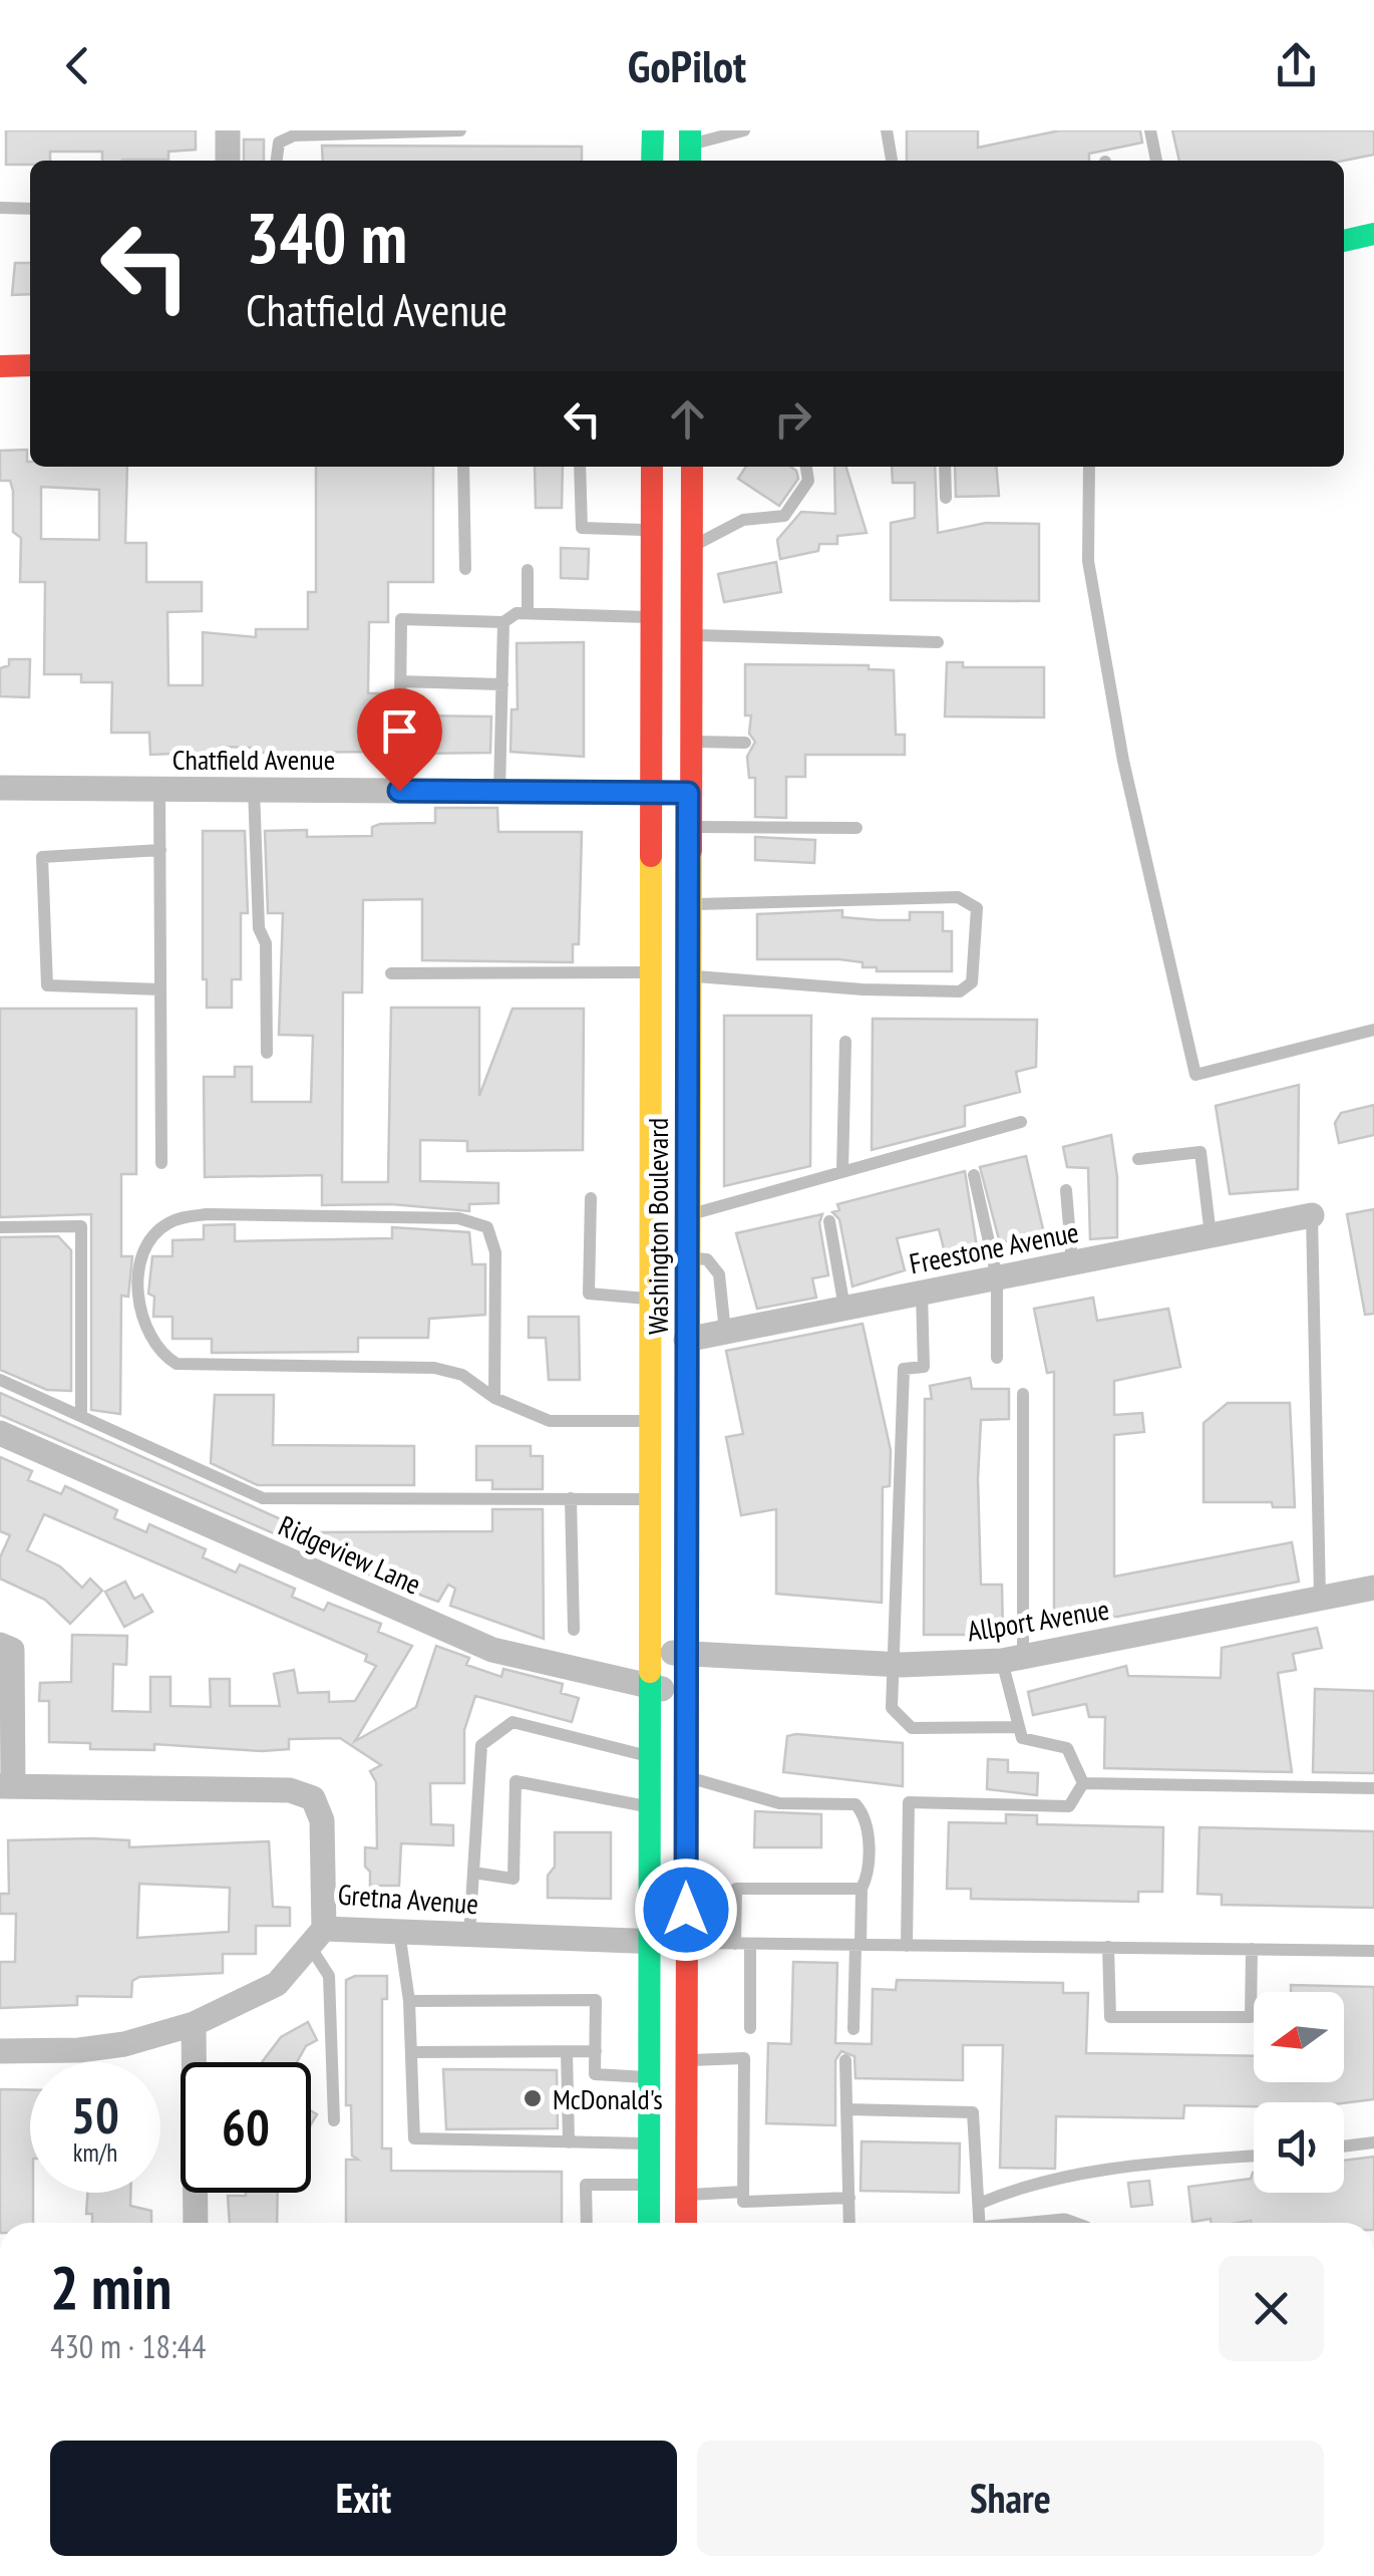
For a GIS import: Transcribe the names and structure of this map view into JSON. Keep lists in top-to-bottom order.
{
  "streets": {
    "main road": ["Washington Boulevard"],
    "street": [
      "Chatfield Avenue",
      "Freestone Avenue",
      "Ridgeview Lane",
      "Allport Avenue",
      "Gretna Avenue"
    ]
  },
  "crossings": [
    ["Chatfield Avenue", "Washington Boulevard"],
    ["Washington Boulevard", "Freestone Avenue"],
    ["Washington Boulevard", "Ridgeview Lane"],
    ["Washington Boulevard", "Allport Avenue"],
    ["Washington Boulevard", "Gretna Avenue"]
  ],
  "places": ["McDonald's"],
  "north": "left",
  "page": {
    "header": "GoPilot",
    "turn": ["340 m", "Chatfield Avenue"],
    "speed": "50 km/h",
    "limit": "60",
    "heading": ["2 min", "430 m · 18:44"],
    "buttons": ["Exit", "Share"]
  }
}
